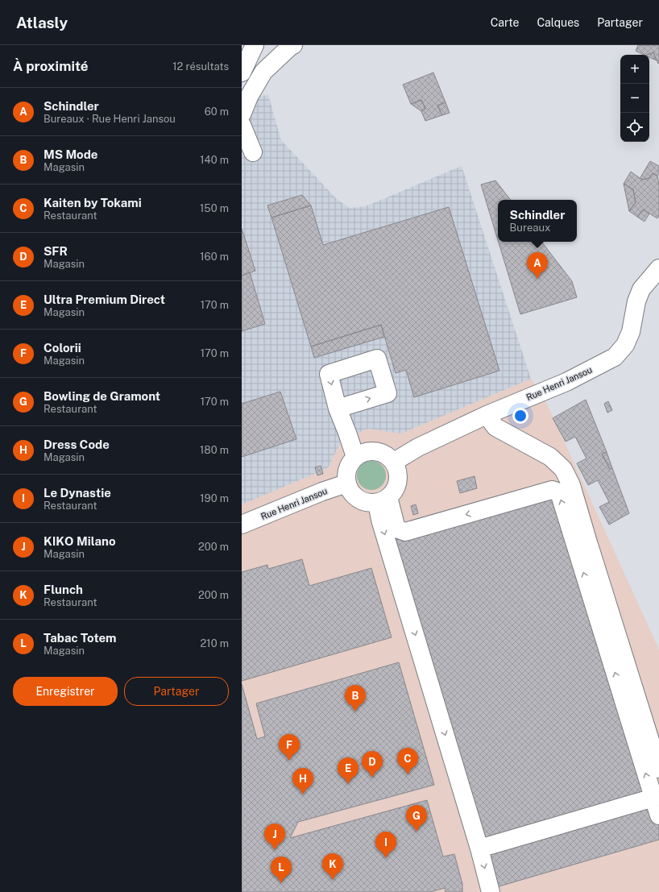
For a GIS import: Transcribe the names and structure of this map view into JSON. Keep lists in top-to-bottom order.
{
  "streets": {
    "street": ["Rue Henri Jansou"]
  },
  "page": {
    "header": "Atlasly",
    "nav": ["Carte", "Calques", "Partager"],
    "heading": ["À proximité", "12 résultats"],
    "map_buttons": ["+", "−"],
    "list": [
      {
        "mark": "A",
        "name": "Schindler",
        "note": "Bureaux · Rue Henri Jansou",
        "value": "60 m"
      },
      {
        "mark": "B",
        "name": "MS Mode",
        "note": "Magasin",
        "value": "140 m"
      },
      {
        "mark": "C",
        "name": "Kaiten by Tokami",
        "note": "Restaurant",
        "value": "150 m"
      },
      {
        "mark": "D",
        "name": "SFR",
        "note": "Magasin",
        "value": "160 m"
      },
      {
        "mark": "E",
        "name": "Ultra Premium Direct",
        "note": "Magasin",
        "value": "170 m"
      },
      {
        "mark": "F",
        "name": "Colorii",
        "note": "Magasin",
        "value": "170 m"
      },
      {
        "mark": "G",
        "name": "Bowling de Gramont",
        "note": "Restaurant",
        "value": "170 m"
      },
      {
        "mark": "H",
        "name": "Dress Code",
        "note": "Magasin",
        "value": "180 m"
      },
      {
        "mark": "I",
        "name": "Le Dynastie",
        "note": "Restaurant",
        "value": "190 m"
      },
      {
        "mark": "J",
        "name": "KIKO Milano",
        "note": "Magasin",
        "value": "200 m"
      },
      {
        "mark": "K",
        "name": "Flunch",
        "note": "Restaurant",
        "value": "200 m"
      },
      {
        "mark": "L",
        "name": "Tabac Totem",
        "note": "Magasin",
        "value": "210 m"
      }
    ],
    "popup": ["Schindler", "Bureaux"],
    "pins": [
      "A",
      "B",
      "F",
      "C",
      "D",
      "E",
      "H",
      "G",
      "J",
      "I",
      "K",
      "L"
    ],
    "buttons": ["Enregistrer", "Partager"]
  }
}
